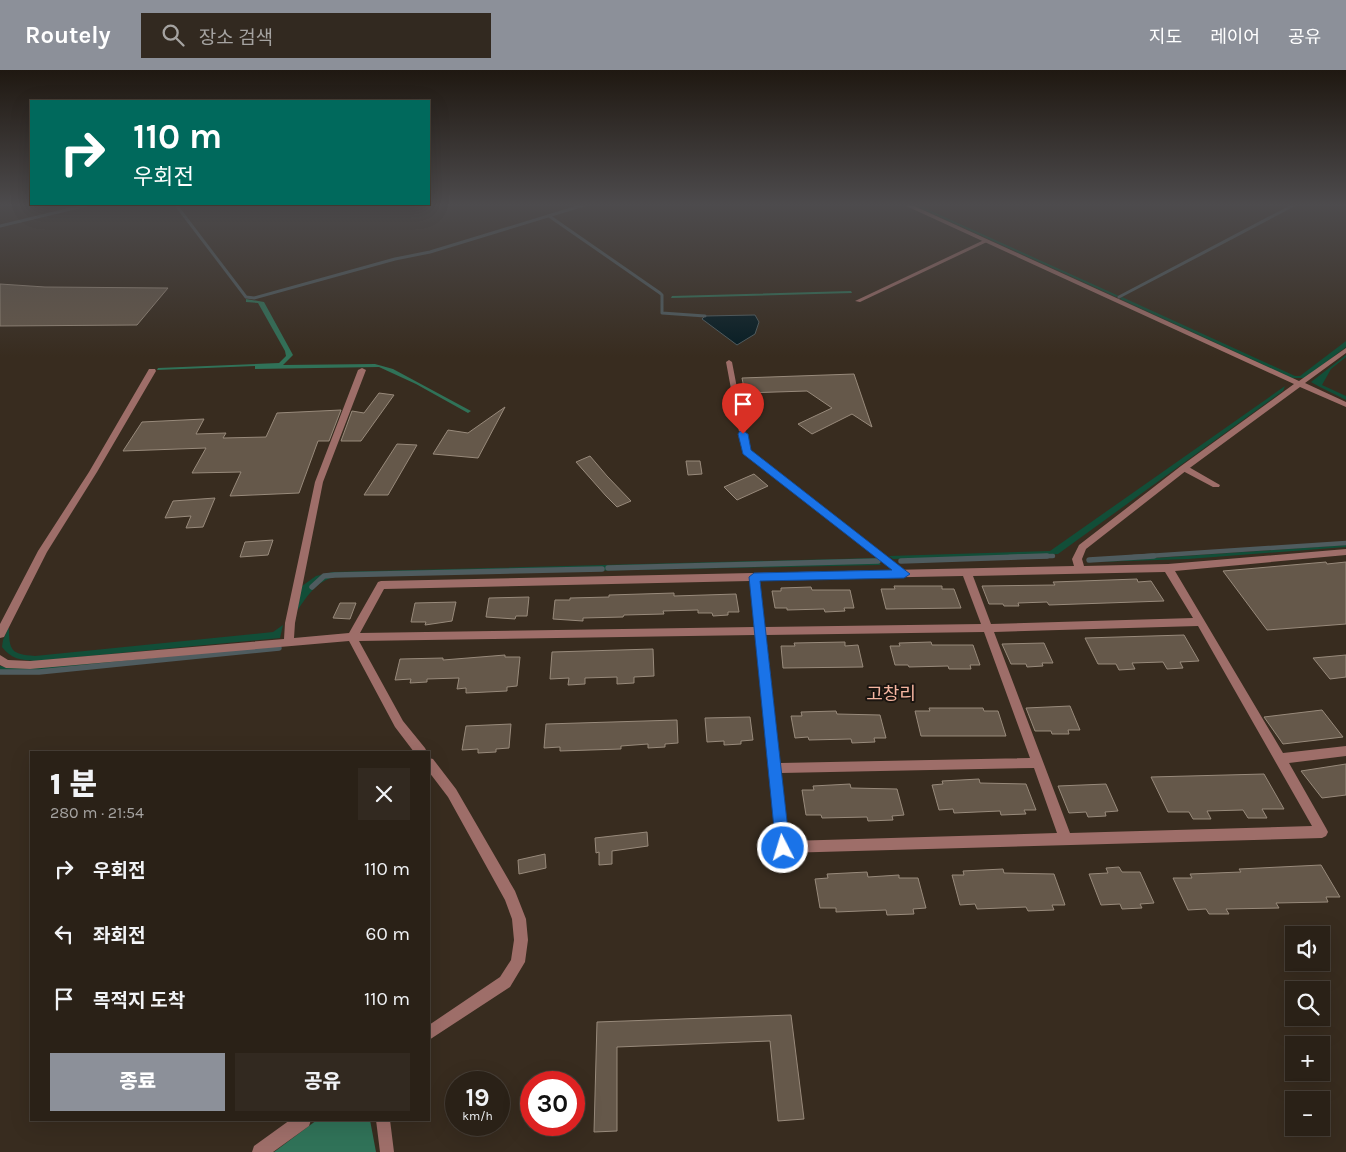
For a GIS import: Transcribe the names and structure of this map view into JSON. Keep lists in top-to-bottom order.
{
  "districts": ["고창리"],
  "page": {
    "header": "Routely",
    "search": "장소 검색",
    "nav": ["지도", "레이어", "공유"],
    "turn": ["110 m", "우회전"],
    "heading": ["1 분", "280 m · 21:54"],
    "list": [
      {
        "name": "우회전",
        "value": "110 m"
      },
      {
        "name": "좌회전",
        "value": "60 m"
      },
      {
        "name": "목적지 도착",
        "value": "110 m"
      }
    ],
    "map_buttons": ["+", "−"],
    "buttons": ["종료", "공유"],
    "speed": "19 km/h",
    "limit": "30"
  }
}
